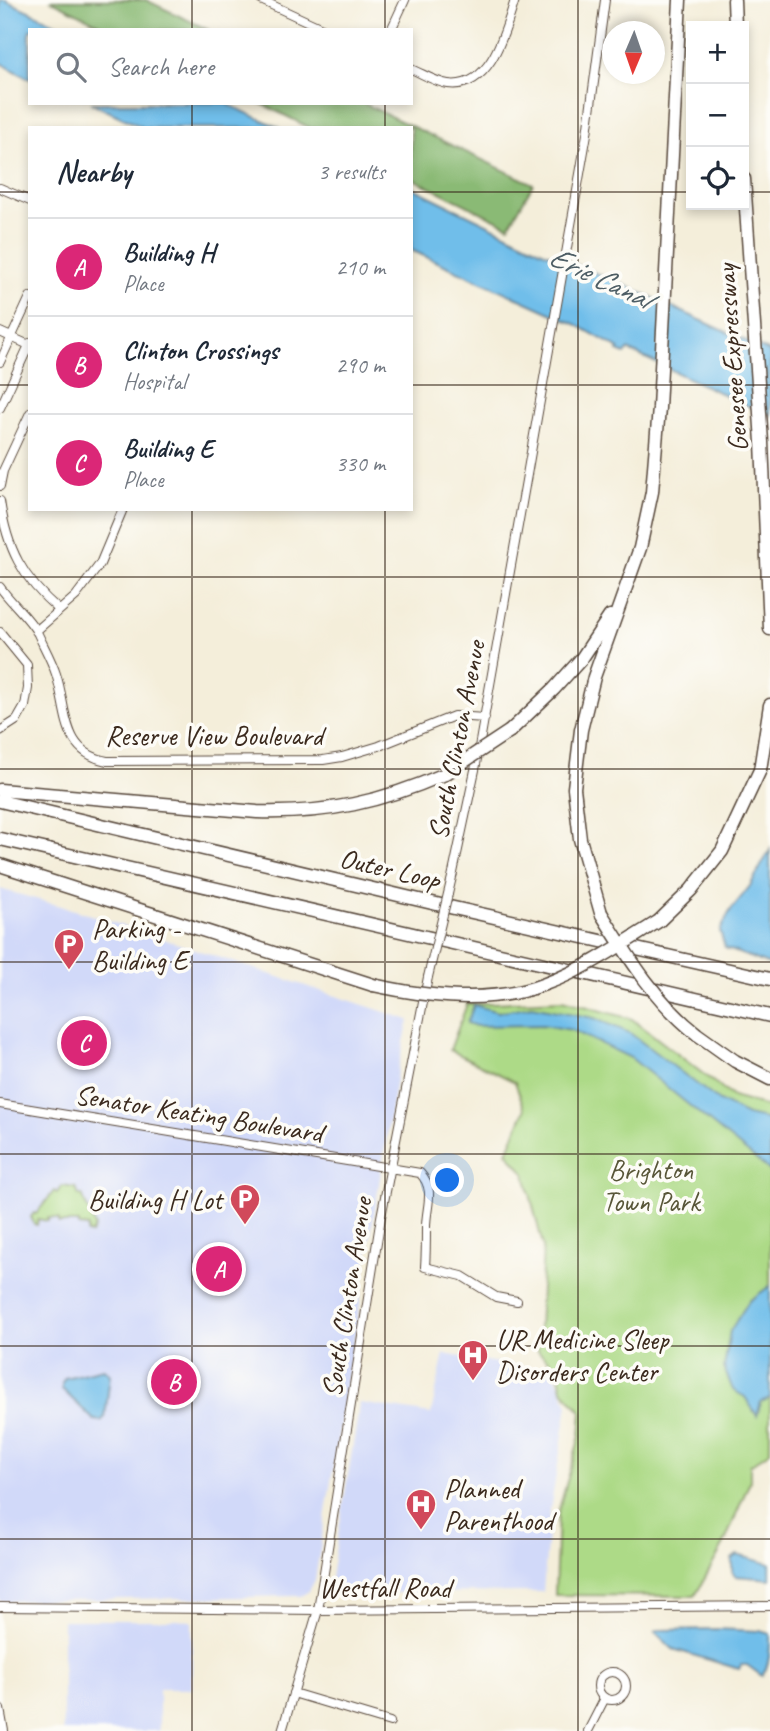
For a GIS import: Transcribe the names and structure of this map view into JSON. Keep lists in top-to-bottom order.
{
  "streets": {
    "highway": ["Genesee Expressway", "Outer Loop"],
    "street": [
      "Reserve View Boulevard",
      "South Clinton Avenue",
      "Senator Keating Boulevard",
      "Westfall Road"
    ]
  },
  "crossings": [
    ["Reserve View Boulevard", "South Clinton Avenue"],
    ["South Clinton Avenue", "Senator Keating Boulevard"],
    ["South Clinton Avenue", "Westfall Road"]
  ],
  "water": ["Erie Canal"],
  "parks": ["Brighton Town Park"],
  "places": {
    "parking": ["Parking - Building E", "Building H Lot"],
    "hospital": ["UR Medicine Sleep Disorders Center", "Planned Parenthood"]
  },
  "north": "bottom",
  "page": {
    "map_buttons": ["+", "−"],
    "search": "Search here",
    "heading": ["Nearby", "3 results"],
    "list": [
      {
        "mark": "A",
        "name": "Building H",
        "note": "Place",
        "value": "210 m"
      },
      {
        "mark": "B",
        "name": "Clinton Crossings",
        "note": "Hospital",
        "value": "290 m"
      },
      {
        "mark": "C",
        "name": "Building E",
        "note": "Place",
        "value": "330 m"
      }
    ],
    "pins": ["C", "A", "B"]
  }
}
